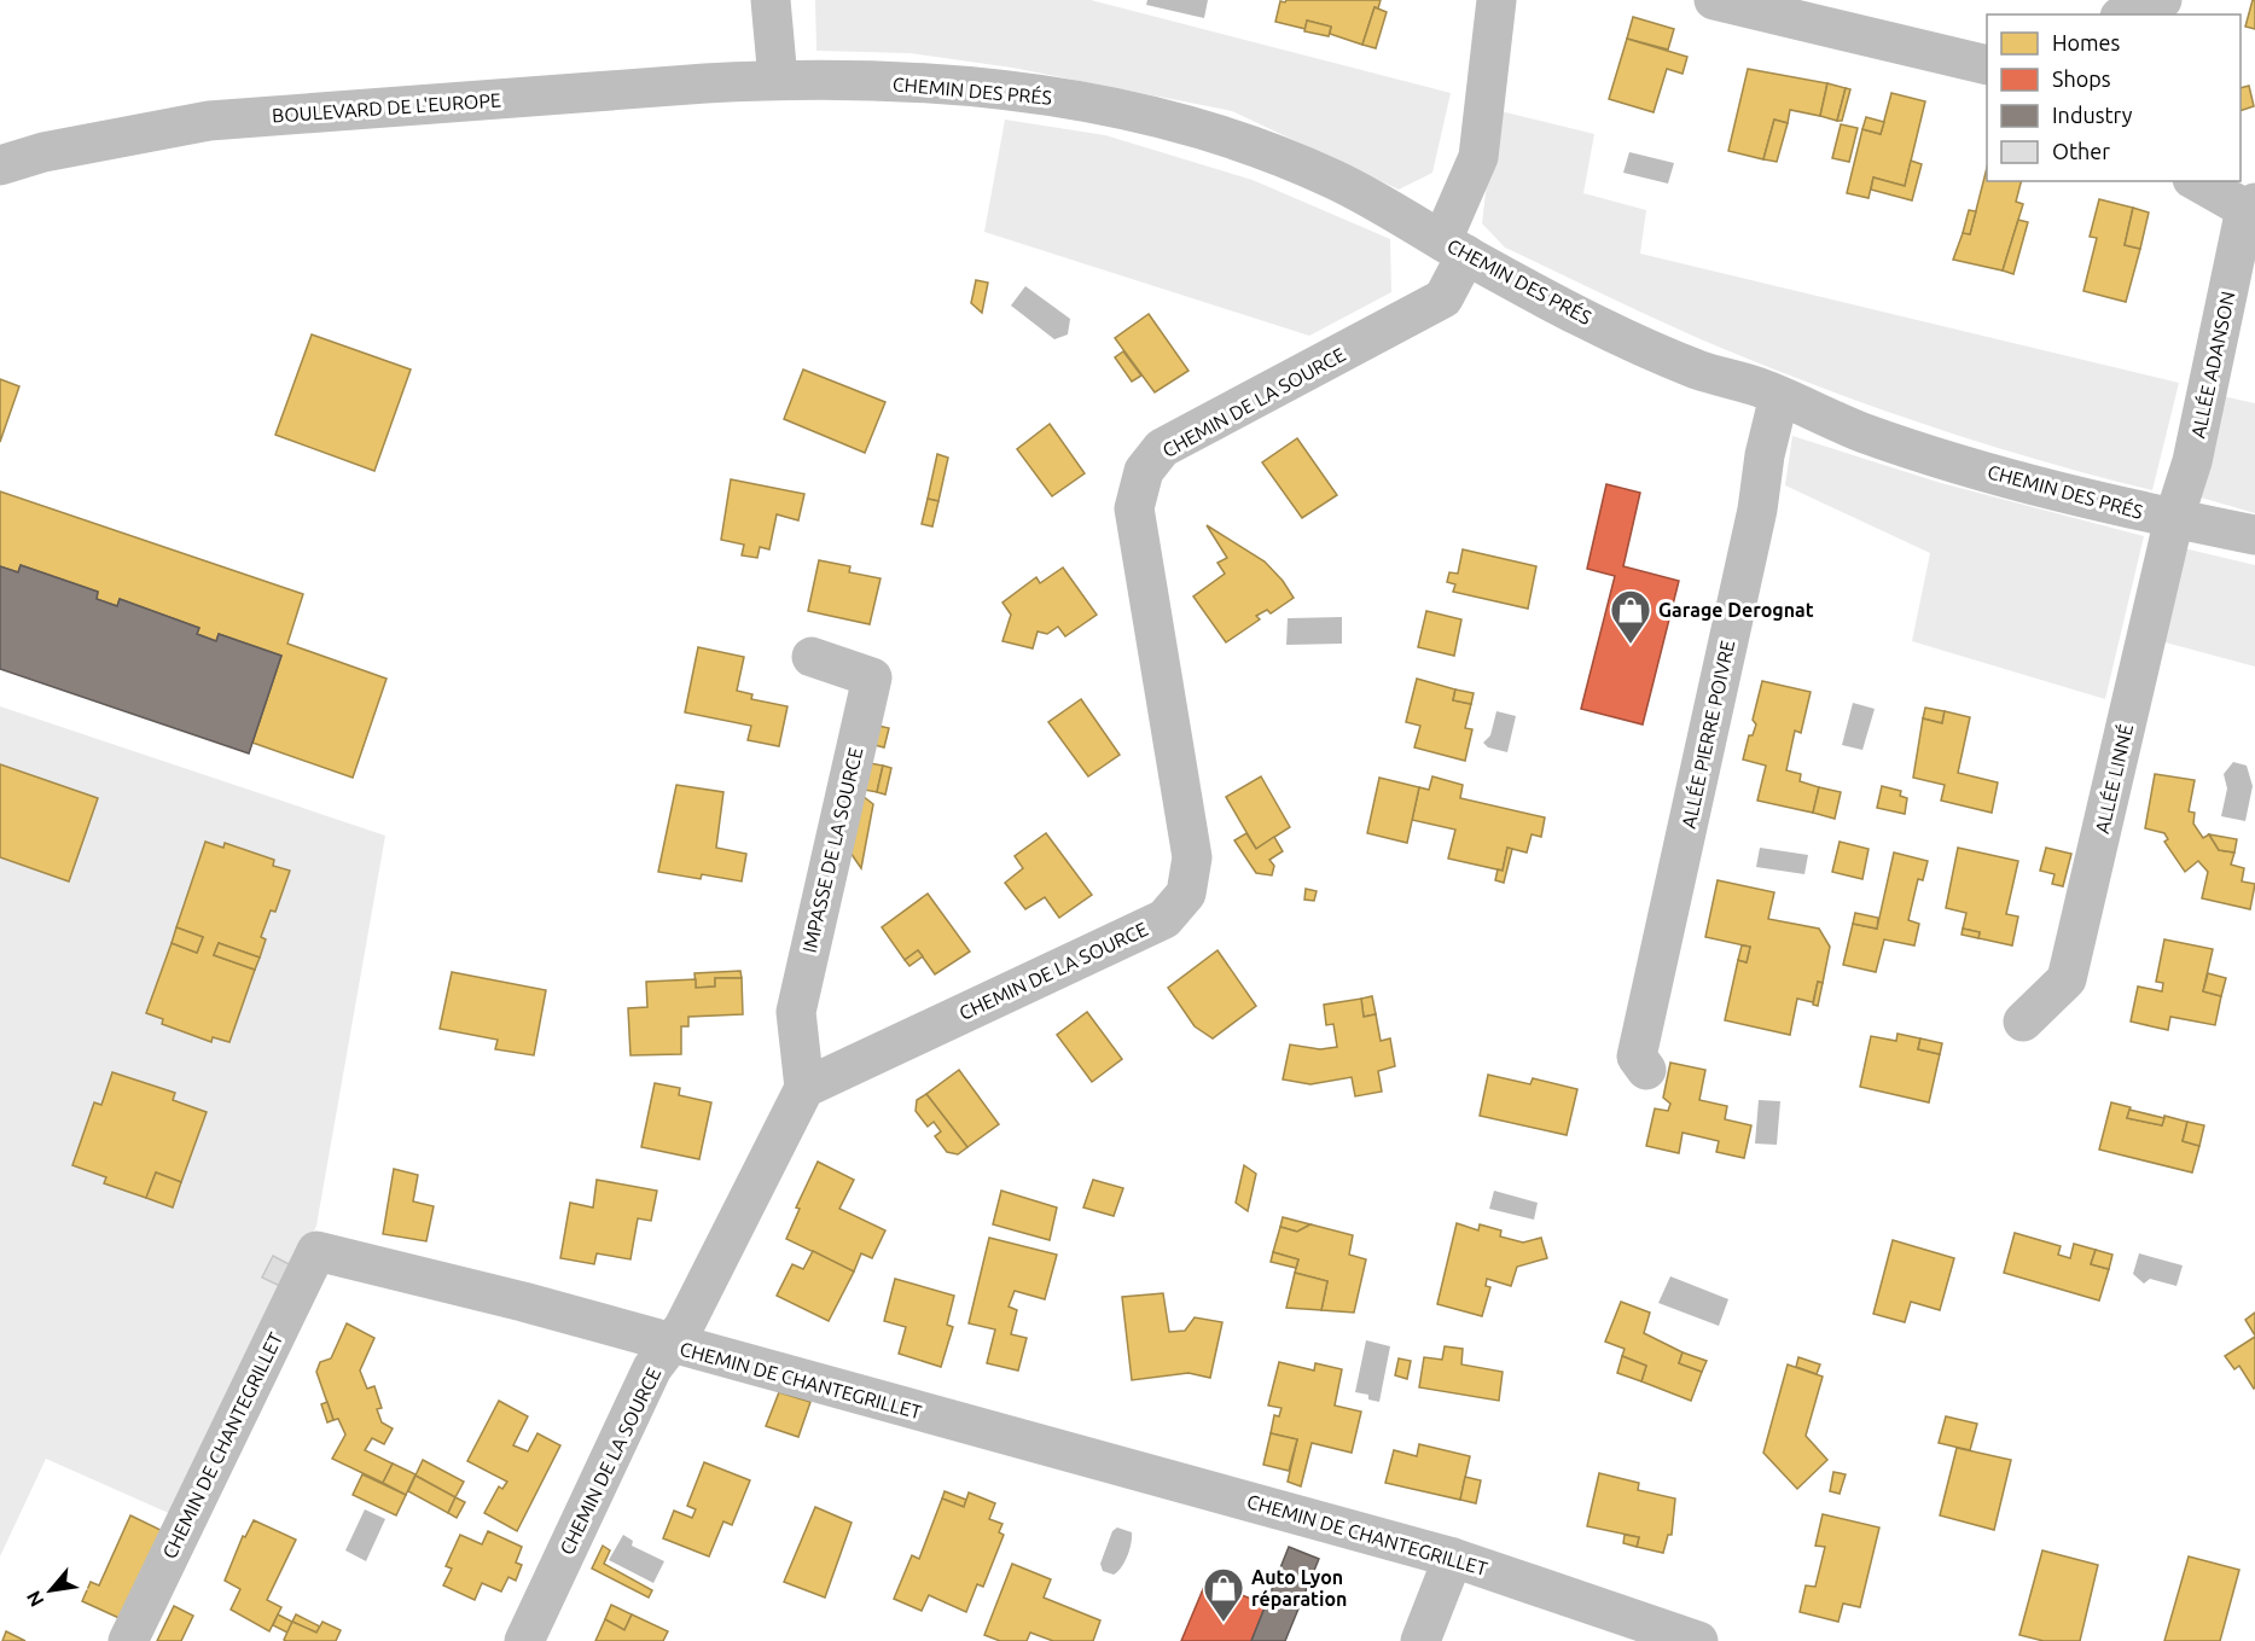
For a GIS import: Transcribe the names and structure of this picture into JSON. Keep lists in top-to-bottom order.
{
  "streets": {
    "street": [
      "CHEMIN DES PRÉS",
      "BOULEVARD DE L'EUROPE",
      "ALLÉE ADANSON",
      "CHEMIN DE LA SOURCE",
      "ALLÉE PIERRE POIVRE",
      "ALLÉE LINNÉ",
      "IMPASSE DE LA SOURCE",
      "CHEMIN DE CHANTEGRILLET"
    ]
  },
  "crossings": [
    ["CHEMIN DES PRÉS", "BOULEVARD DE L'EUROPE"],
    ["CHEMIN DES PRÉS", "ALLÉE ADANSON"],
    ["CHEMIN DES PRÉS", "CHEMIN DE LA SOURCE"],
    ["CHEMIN DES PRÉS", "ALLÉE PIERRE POIVRE"],
    ["CHEMIN DES PRÉS", "ALLÉE LINNÉ"],
    ["ALLÉE ADANSON", "ALLÉE LINNÉ"],
    ["CHEMIN DE LA SOURCE", "IMPASSE DE LA SOURCE"],
    ["CHEMIN DE LA SOURCE", "CHEMIN DE CHANTEGRILLET"]
  ],
  "places": {
    "shop": ["Garage Derognat", "Auto Lyon réparation"]
  },
  "legend": [
    "Homes",
    "Shops",
    "Industry",
    "Other"
  ],
  "north": "bottom left"
}
